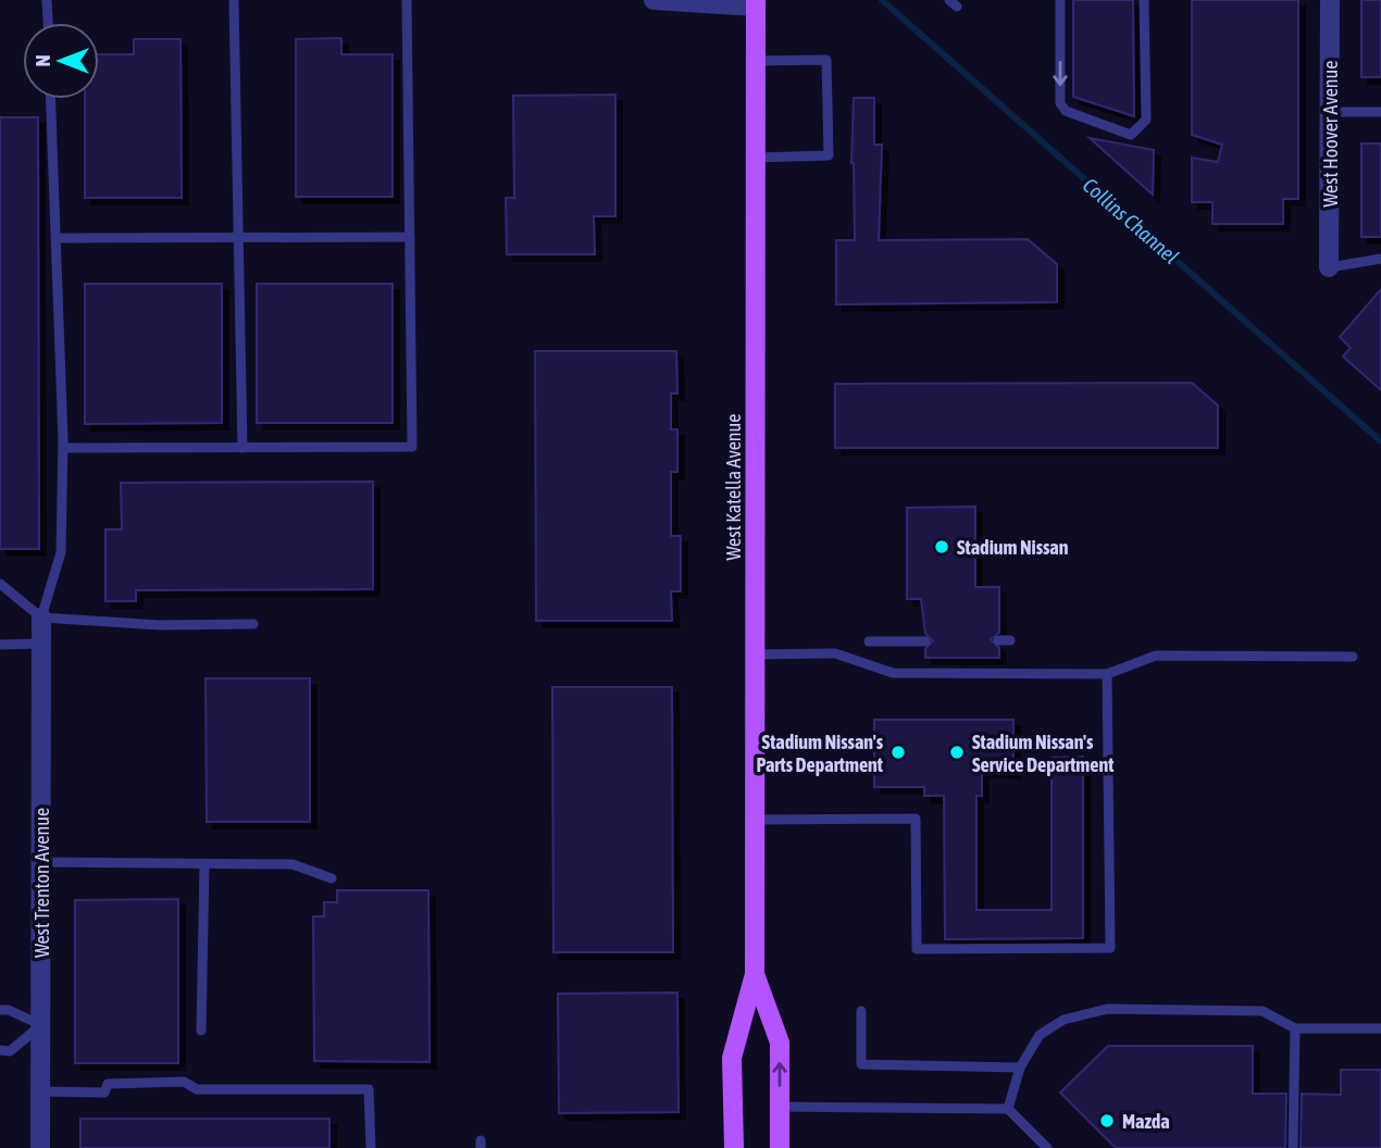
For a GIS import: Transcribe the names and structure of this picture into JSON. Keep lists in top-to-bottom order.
{
  "streets": {
    "main road": ["West Katella Avenue"],
    "street": ["West Hoover Avenue", "West Trenton Avenue"]
  },
  "water": ["Collins Channel"],
  "places": [
    "Stadium Nissan",
    "Stadium Nissan's Parts Department",
    "Stadium Nissan's Service Department",
    "Mazda"
  ],
  "north": "left"
}
